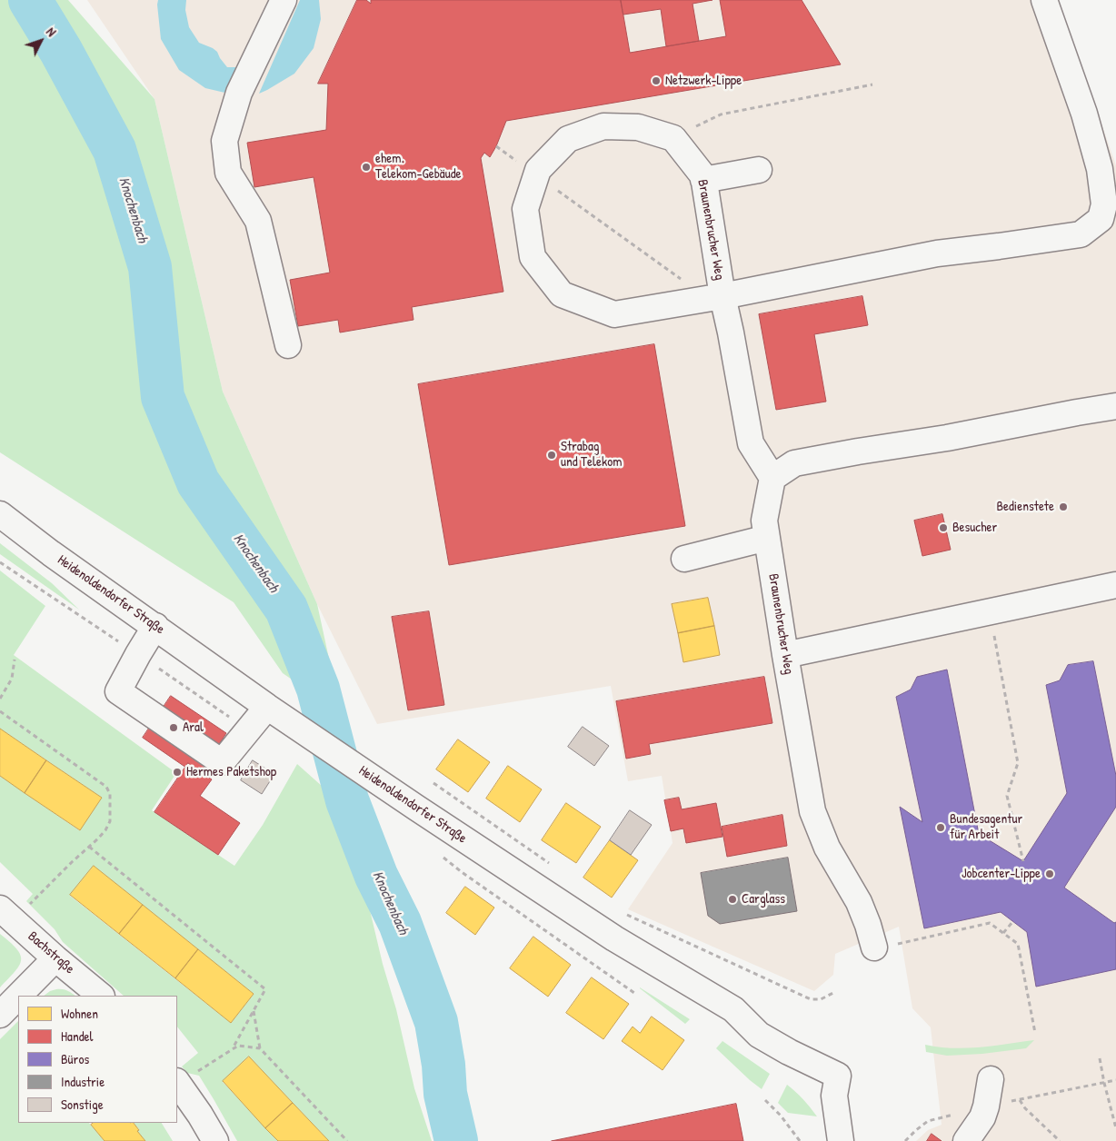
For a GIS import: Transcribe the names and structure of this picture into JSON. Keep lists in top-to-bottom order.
{
  "streets": {
    "street": ["Braunenbrucher Weg", "Heidenoldendorfer Straße", "Bachstraße"]
  },
  "water": ["Knochenbach"],
  "places": [
    "Netzwerk-Lippe",
    "ehem. Telekom-Gebäude",
    "Strabag und Telekom",
    "Bedienstete",
    "Besucher",
    "Aral",
    "Hermes Paketshop",
    "Bundesagentur für Arbeit",
    "Jobcenter-Lippe",
    "Carglass"
  ],
  "legend": [
    "Wohnen",
    "Handel",
    "Büros",
    "Industrie",
    "Sonstige"
  ],
  "north": "top right"
}
